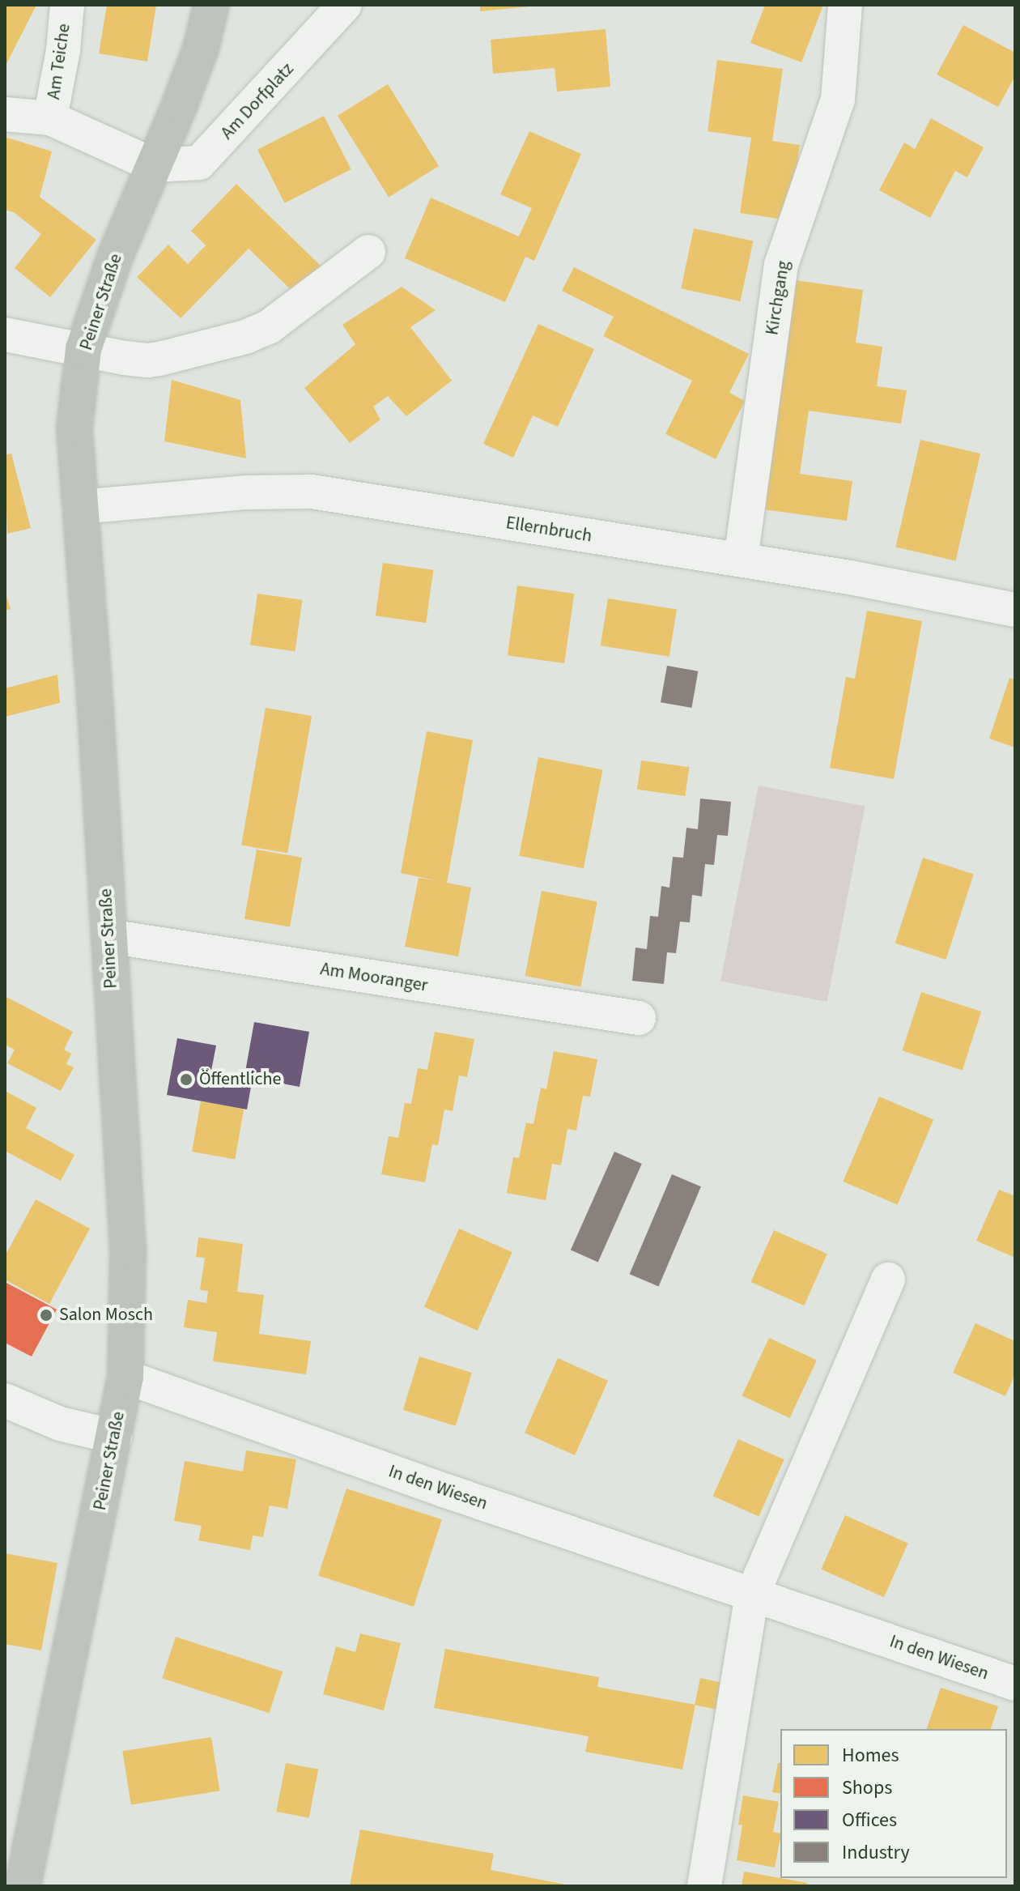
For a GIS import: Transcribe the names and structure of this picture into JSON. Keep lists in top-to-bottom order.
{
  "streets": {
    "main road": ["Peiner Straße"],
    "street": [
      "Am Teiche",
      "Am Dorfplatz",
      "Kirchgang",
      "Ellernbruch",
      "Am Mooranger",
      "In den Wiesen"
    ]
  },
  "crossings": [
    ["Am Teiche", "Am Dorfplatz"],
    ["Am Teiche", "Peiner Straße"],
    ["Am Dorfplatz", "Peiner Straße"],
    ["Kirchgang", "Ellernbruch"],
    ["Peiner Straße", "Ellernbruch"],
    ["Peiner Straße", "Am Mooranger"],
    ["Peiner Straße", "In den Wiesen"]
  ],
  "places": ["Öffentliche", "Salon Mosch"],
  "legend": [
    "Homes",
    "Shops",
    "Offices",
    "Industry"
  ]
}
